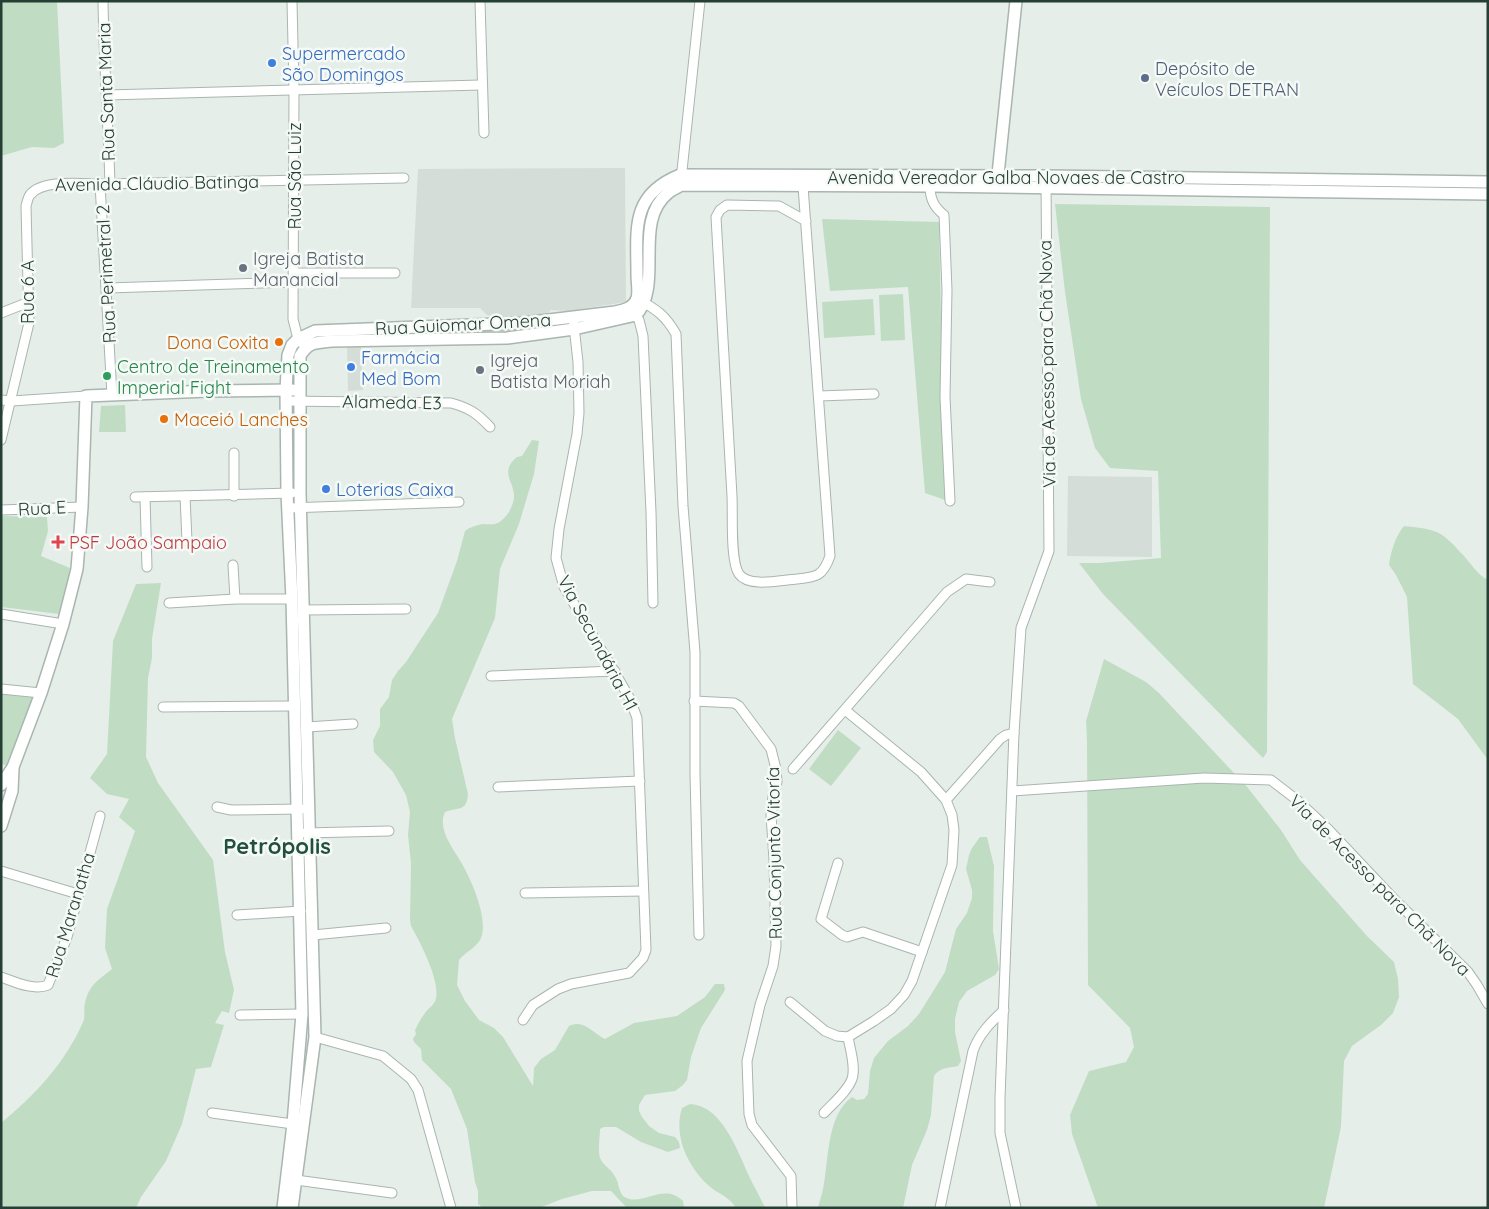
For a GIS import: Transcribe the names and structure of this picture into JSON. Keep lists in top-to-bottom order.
{
  "streets": {
    "street": [
      "Rua Santa Maria",
      "Rua São Luiz",
      "Avenida Vereador Galba Novaes de Castro",
      "Avenida Cláudio Batinga",
      "Rua Perimetral 2",
      "Rua 6 A",
      "Rua Guiomar Omena",
      "Via de Acesso para Chã Nova",
      "Alameda E3",
      "Rua E",
      "Via Secundária H1",
      "Rua Conjunto Vitoría",
      "Rua Maranatha"
    ]
  },
  "crossings": [
    ["Rua Santa Maria", "Avenida Cláudio Batinga"],
    ["Rua São Luiz", "Avenida Cláudio Batinga"],
    ["Rua São Luiz", "Rua Guiomar Omena"],
    ["Avenida Vereador Galba Novaes de Castro", "Via de Acesso para Chã Nova"],
    ["Avenida Cláudio Batinga", "Rua Perimetral 2"],
    ["Avenida Cláudio Batinga", "Rua 6 A"],
    ["Rua Guiomar Omena", "Via Secundária H1"]
  ],
  "districts": ["Petrópolis"],
  "places": {
    "other": [
      "Supermercado São Domingos",
      "Depósito de Veículos DETRAN",
      "Igreja Batista Manancial",
      "Dona Coxita",
      "Farmácia Med Bom",
      "Igreja Batista Moriah",
      "Centro de Treinamento Imperial Fight",
      "Maceió Lanches",
      "Loterias Caixa"
    ],
    "health": ["PSF João Sampaio"]
  }
}
